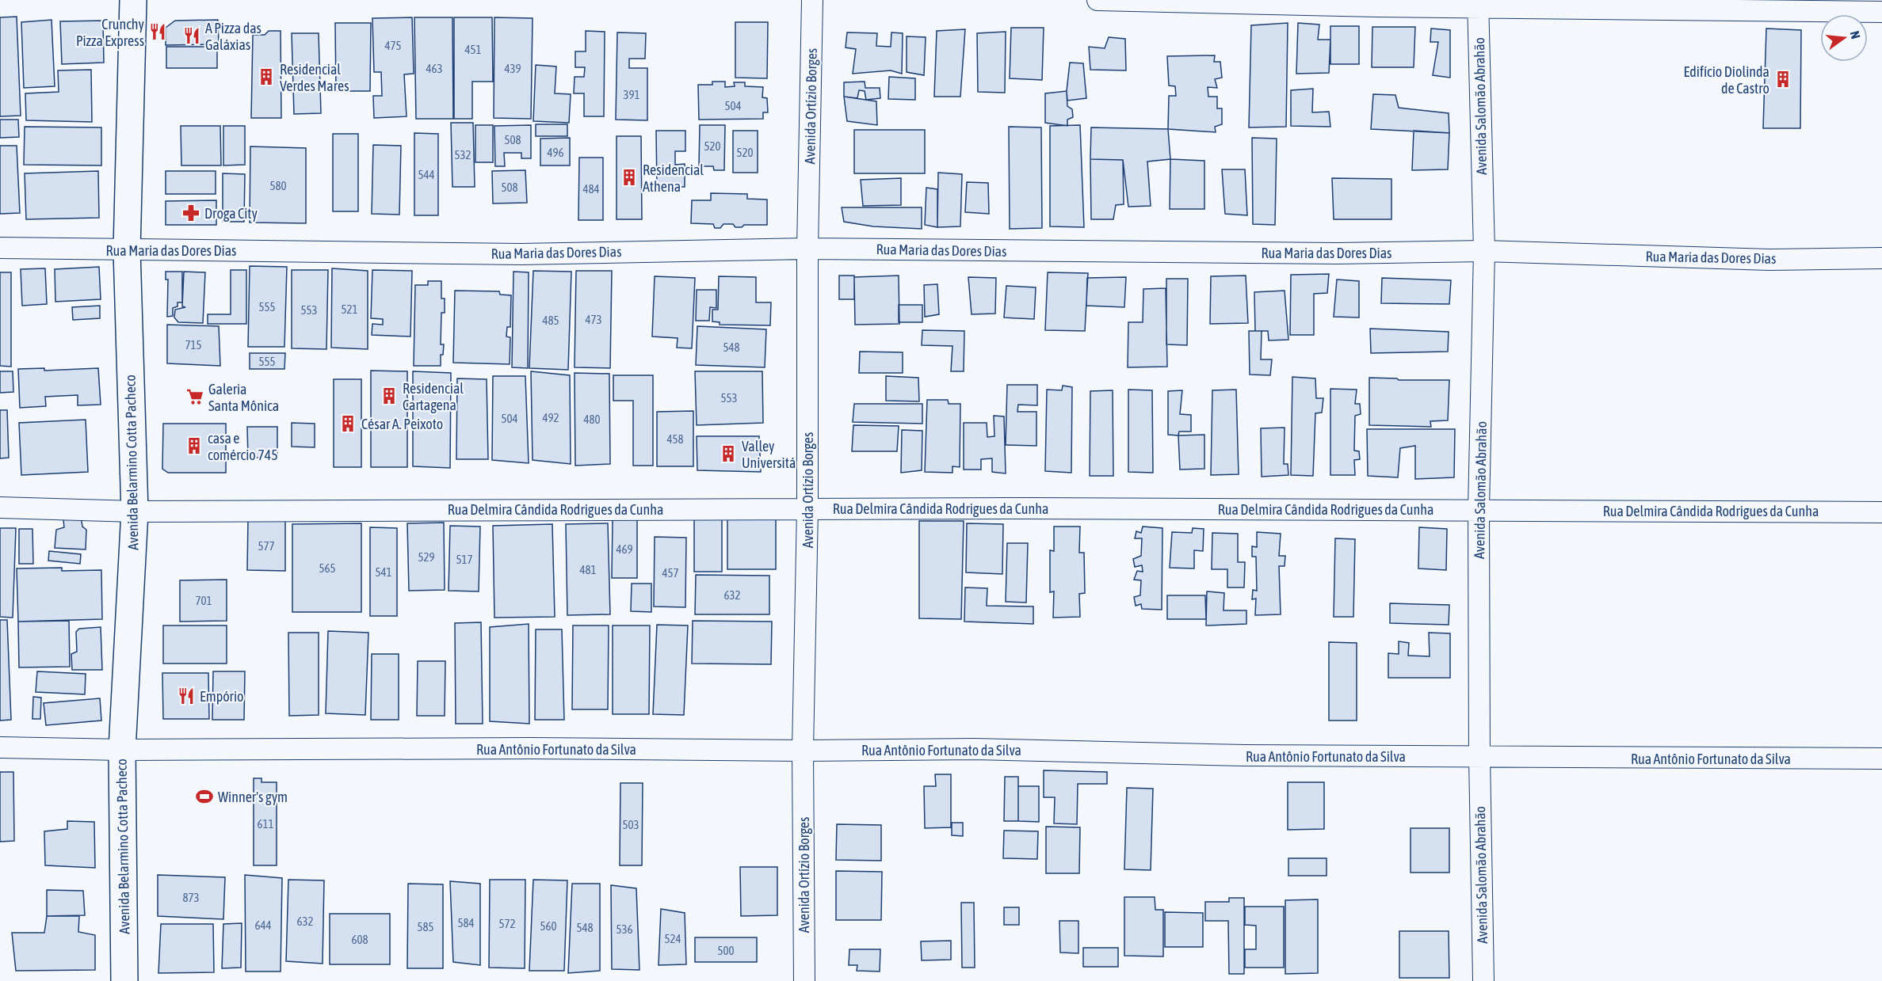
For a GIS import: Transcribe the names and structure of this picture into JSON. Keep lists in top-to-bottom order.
{
  "streets": {
    "street": [
      "Avenida Ortízio Borges",
      "Avenida Salomão Abrahão",
      "Rua Maria das Dores Dias",
      "Avenida Belarmino Cotta Pacheco",
      "Rua Delmira Cândida Rodrigues da Cunha",
      "Rua Antônio Fortunato da Silva"
    ]
  },
  "crossings": [
    ["Avenida Ortízio Borges", "Rua Maria das Dores Dias"],
    ["Avenida Ortízio Borges", "Rua Delmira Cândida Rodrigues da Cunha"],
    ["Avenida Ortízio Borges", "Rua Antônio Fortunato da Silva"],
    ["Avenida Salomão Abrahão", "Rua Maria das Dores Dias"],
    ["Avenida Salomão Abrahão", "Rua Delmira Cândida Rodrigues da Cunha"],
    ["Avenida Salomão Abrahão", "Rua Antônio Fortunato da Silva"],
    ["Rua Maria das Dores Dias", "Avenida Belarmino Cotta Pacheco"],
    ["Avenida Belarmino Cotta Pacheco", "Rua Delmira Cândida Rodrigues da Cunha"],
    ["Avenida Belarmino Cotta Pacheco", "Rua Antônio Fortunato da Silva"]
  ],
  "places": {
    "restaurant": ["Crunchy Pizza Express", "A Pizza das Galáxias", "Empório"],
    "building": [
      "Residencial Verdes Mares",
      "Edifício Diolinda de Castro",
      "Residencial Athena",
      "Residencial Cartagena",
      "César A. Peixoto",
      "casa e comércio 745",
      "Valley Universitá"
    ],
    "pharmacy": ["Droga City"],
    "supermarket": ["Galeria Santa Mônica"],
    "sports": ["Winner's gym"]
  },
  "house_numbers": [
    "475",
    "451",
    "463",
    "439",
    "391",
    "504",
    "508",
    "520",
    "496",
    "520",
    "532",
    "544",
    "580",
    "508",
    "484",
    "555",
    "521",
    "553",
    "473",
    "485",
    "715",
    "548",
    "555",
    "553",
    "492",
    "504",
    "480",
    "458",
    "577",
    "469",
    "529",
    "517",
    "565",
    "481",
    "541",
    "457",
    "632",
    "701",
    "611",
    "503",
    "873",
    "632",
    "584",
    "572",
    "644",
    "560",
    "585",
    "548",
    "536",
    "524",
    "608",
    "500"
  ],
  "north": "right"
}
